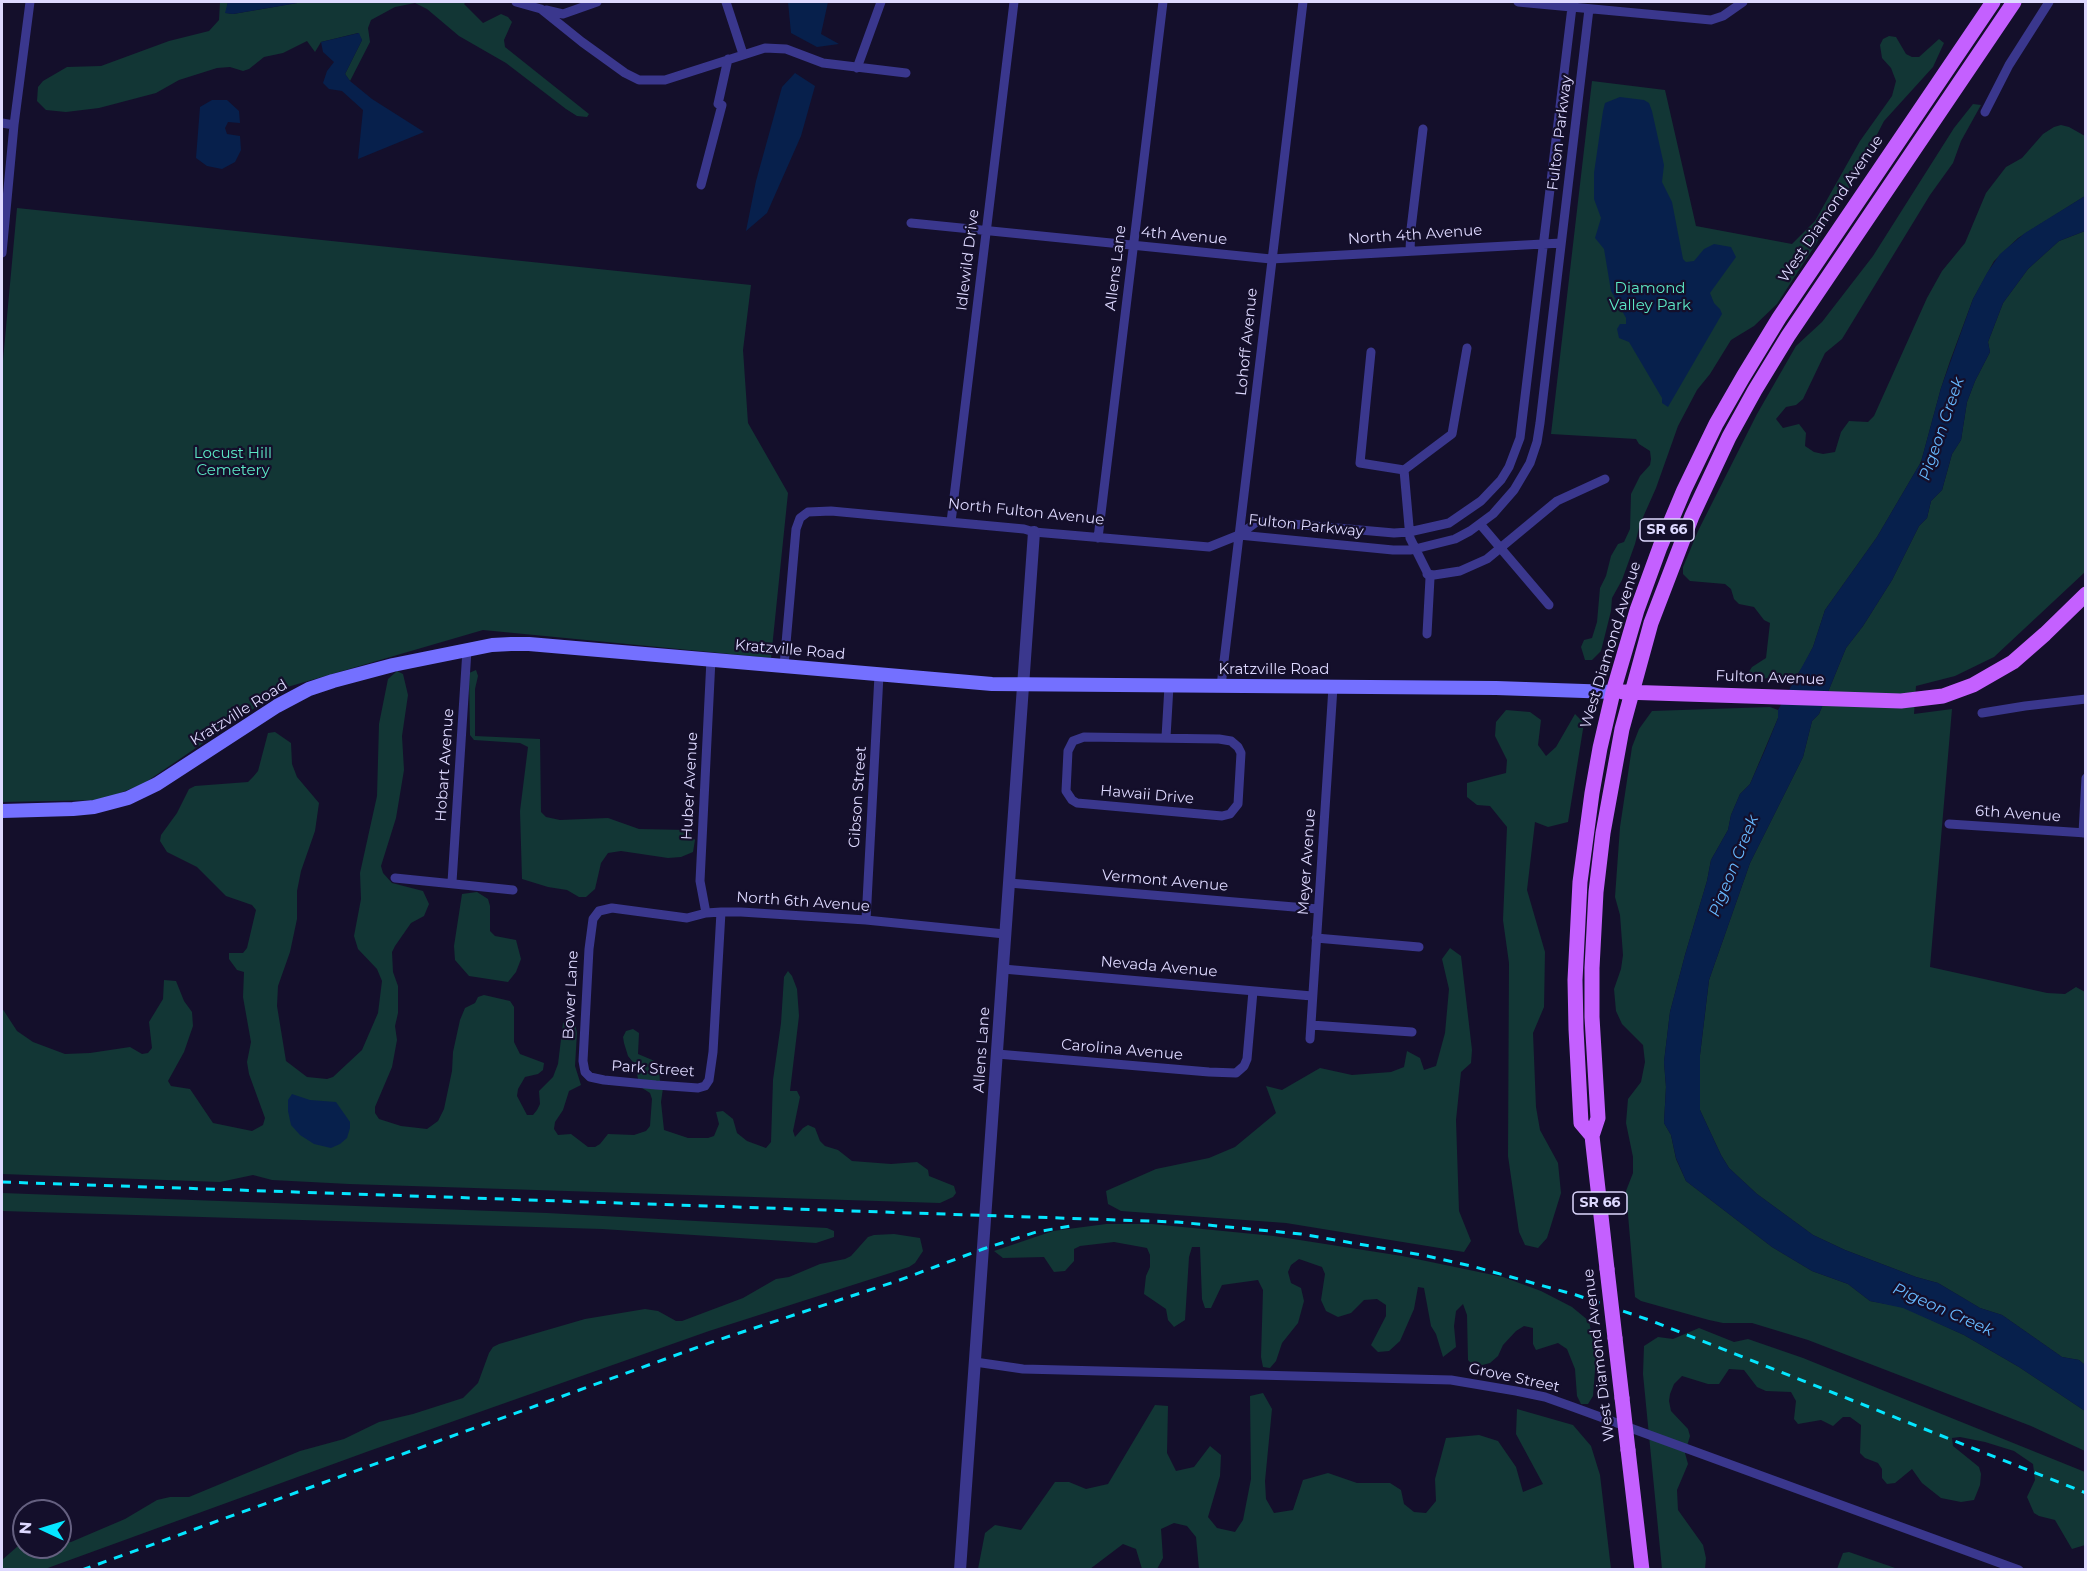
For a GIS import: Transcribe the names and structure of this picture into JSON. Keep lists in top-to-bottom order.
{
  "streets": {
    "main road": [
      "West Diamond Avenue",
      "SR 66",
      "Kratzville Road",
      "Fulton Avenue"
    ],
    "street": [
      "Fulton Parkway",
      "North 4th Avenue",
      "4th Avenue",
      "Idlewild Drive",
      "Allens Lane",
      "Lohoff Avenue",
      "North Fulton Avenue",
      "Hobart Avenue",
      "Huber Avenue",
      "Hawaii Drive",
      "Gibson Street",
      "6th Avenue",
      "Meyer Avenue",
      "Vermont Avenue",
      "North 6th Avenue",
      "Nevada Avenue",
      "Bower Lane",
      "Carolina Avenue",
      "Park Street",
      "Grove Street"
    ]
  },
  "crossings": [
    ["Fulton Parkway", "North 4th Avenue"],
    ["Fulton Parkway", "Lohoff Avenue"],
    ["Fulton Parkway", "North Fulton Avenue"],
    ["West Diamond Avenue", "Kratzville Road"],
    ["West Diamond Avenue", "Fulton Avenue"],
    ["North 4th Avenue", "4th Avenue"],
    ["North 4th Avenue", "Lohoff Avenue"],
    ["4th Avenue", "Idlewild Drive"],
    ["4th Avenue", "Allens Lane"],
    ["4th Avenue", "Lohoff Avenue"],
    ["Idlewild Drive", "North Fulton Avenue"],
    ["Allens Lane", "North Fulton Avenue"],
    ["Allens Lane", "Kratzville Road"],
    ["Allens Lane", "Vermont Avenue"],
    ["Allens Lane", "North 6th Avenue"],
    ["Allens Lane", "Nevada Avenue"],
    ["Allens Lane", "Carolina Avenue"],
    ["Allens Lane", "Grove Street"],
    ["Lohoff Avenue", "North Fulton Avenue"],
    ["Lohoff Avenue", "Kratzville Road"],
    ["North Fulton Avenue", "Kratzville Road"],
    ["Kratzville Road", "Fulton Avenue"],
    ["Kratzville Road", "Hobart Avenue"],
    ["Kratzville Road", "Huber Avenue"],
    ["Kratzville Road", "Gibson Street"],
    ["Kratzville Road", "Meyer Avenue"],
    ["Huber Avenue", "North 6th Avenue"],
    ["Gibson Street", "North 6th Avenue"],
    ["Meyer Avenue", "Vermont Avenue"],
    ["Meyer Avenue", "Nevada Avenue"],
    ["North 6th Avenue", "Bower Lane"],
    ["North 6th Avenue", "Park Street"],
    ["Nevada Avenue", "Carolina Avenue"],
    ["Bower Lane", "Park Street"]
  ],
  "water": ["Pigeon Creek"],
  "parks": ["Diamond Valley Park", "Locust Hill Cemetery"],
  "north": "left"
}
